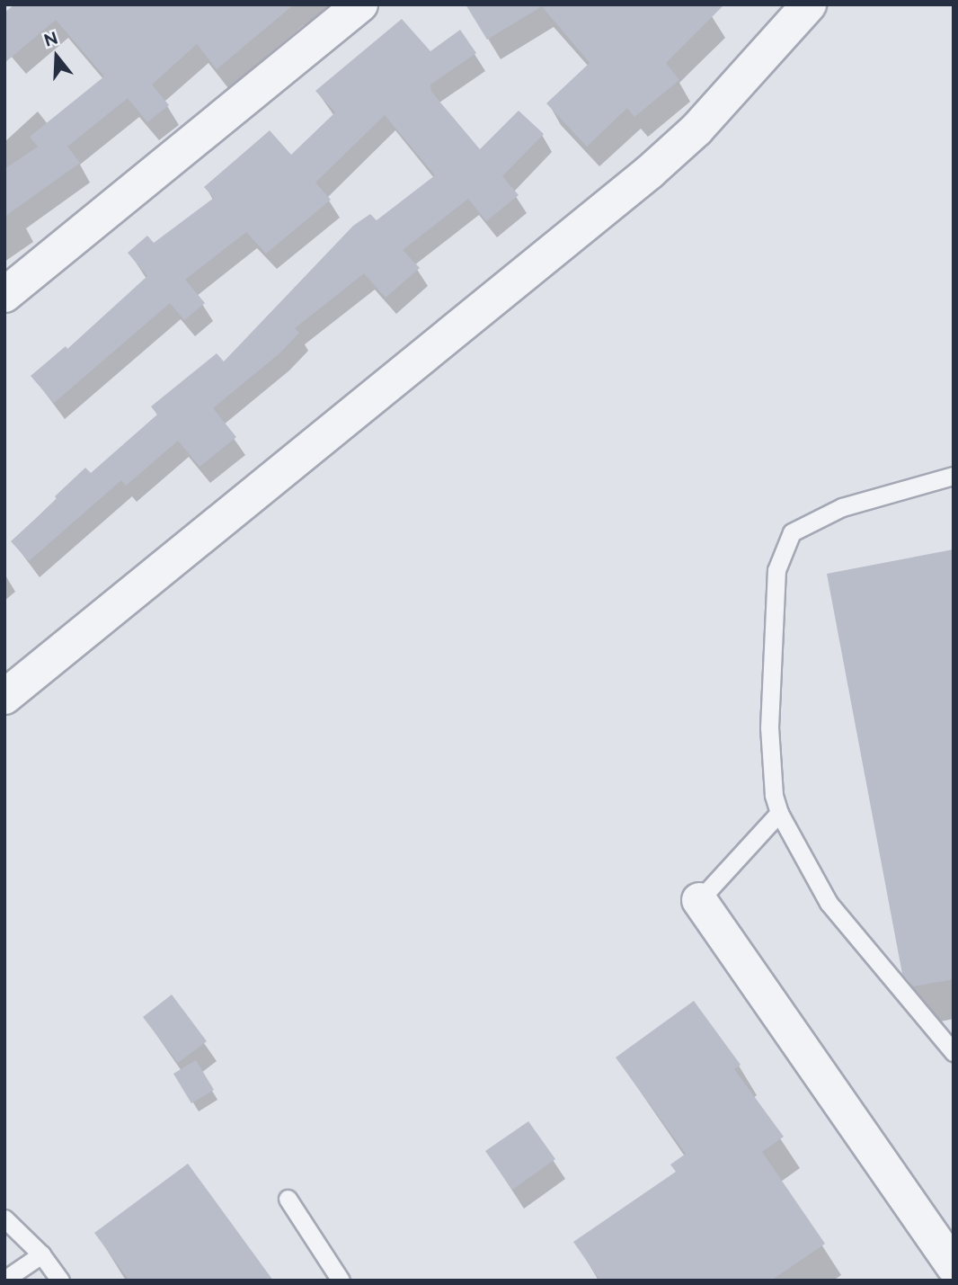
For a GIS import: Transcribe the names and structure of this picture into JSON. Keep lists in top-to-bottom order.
{
  "north": "top"
}
